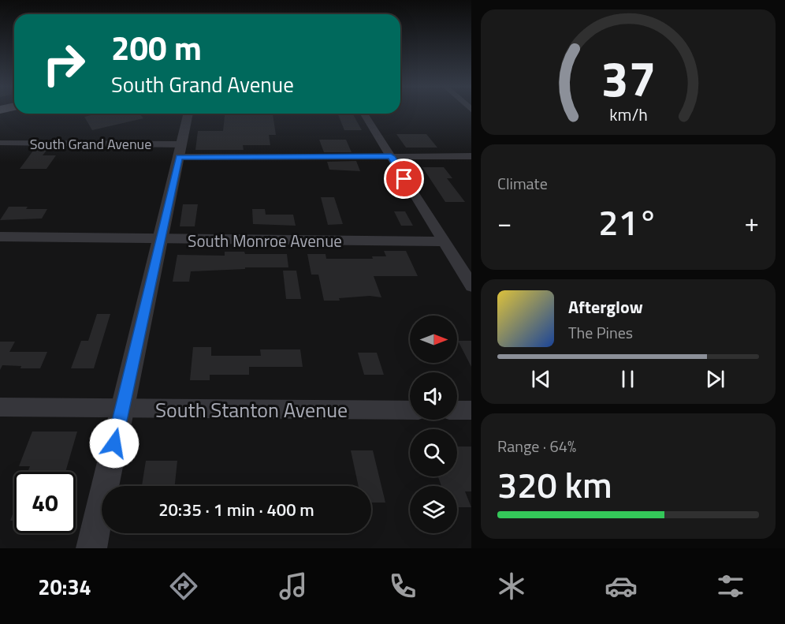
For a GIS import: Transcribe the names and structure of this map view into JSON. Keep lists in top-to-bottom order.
{
  "streets": {
    "street": ["South Grand Avenue", "South Monroe Avenue", "South Stanton Avenue"]
  },
  "north": "right",
  "page": {
    "turn": ["200 m", "South Grand Avenue"],
    "tile": [
      "Climate",
      ["Range · 64%", "320 km"]
    ],
    "heat": ["−", "21°", "+"],
    "song": ["Afterglow", "The Pines"],
    "limit": "40",
    "trip": "20:35 · 1 min · 400 m",
    "tabs": "20:34",
    "gauge": ["37", "km/h"]
  }
}
